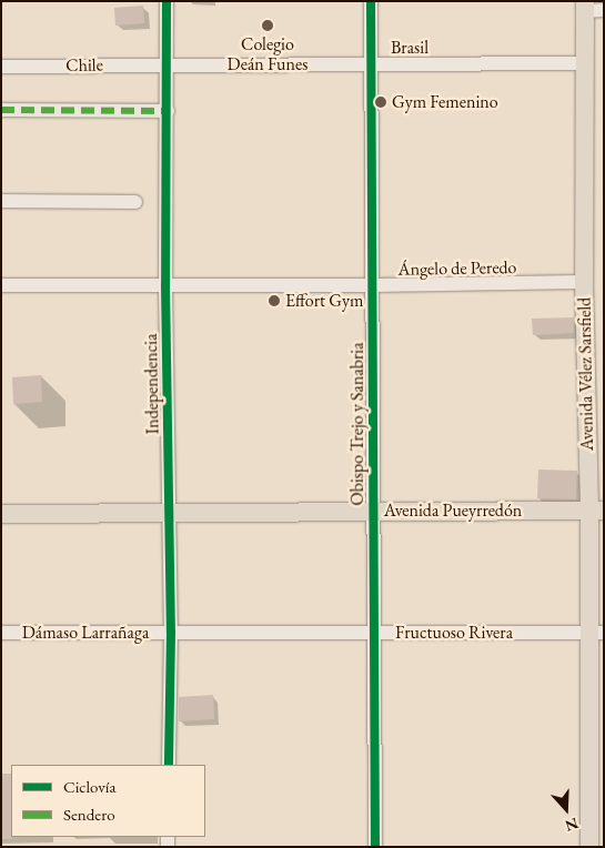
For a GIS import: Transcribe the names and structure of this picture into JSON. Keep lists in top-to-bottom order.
{
  "streets": {
    "main road": ["Avenida Vélez Sarsfield", "Avenida Pueyrredón"],
    "street": [
      "Brasil",
      "Chile",
      "Ángelo de Peredo",
      "Independencia",
      "Obispo Trejo y Sanabria",
      "Dámaso Larrañaga",
      "Fructuoso Rivera"
    ]
  },
  "crossings": [
    ["Brasil", "Chile"],
    ["Brasil", "Avenida Vélez Sarsfield"],
    ["Brasil", "Independencia"],
    ["Brasil", "Obispo Trejo y Sanabria"],
    ["Chile", "Independencia"],
    ["Ángelo de Peredo", "Avenida Vélez Sarsfield"],
    ["Ángelo de Peredo", "Independencia"],
    ["Ángelo de Peredo", "Obispo Trejo y Sanabria"],
    ["Avenida Vélez Sarsfield", "Avenida Pueyrredón"],
    ["Avenida Vélez Sarsfield", "Fructuoso Rivera"],
    ["Independencia", "Avenida Pueyrredón"],
    ["Independencia", "Dámaso Larrañaga"],
    ["Independencia", "Fructuoso Rivera"],
    ["Obispo Trejo y Sanabria", "Avenida Pueyrredón"],
    ["Obispo Trejo y Sanabria", "Fructuoso Rivera"],
    ["Dámaso Larrañaga", "Fructuoso Rivera"]
  ],
  "places": ["Colegio Deán Funes", "Gym Femenino", "Effort Gym"],
  "legend": ["Ciclovía", "Sendero"],
  "north": "bottom"
}
